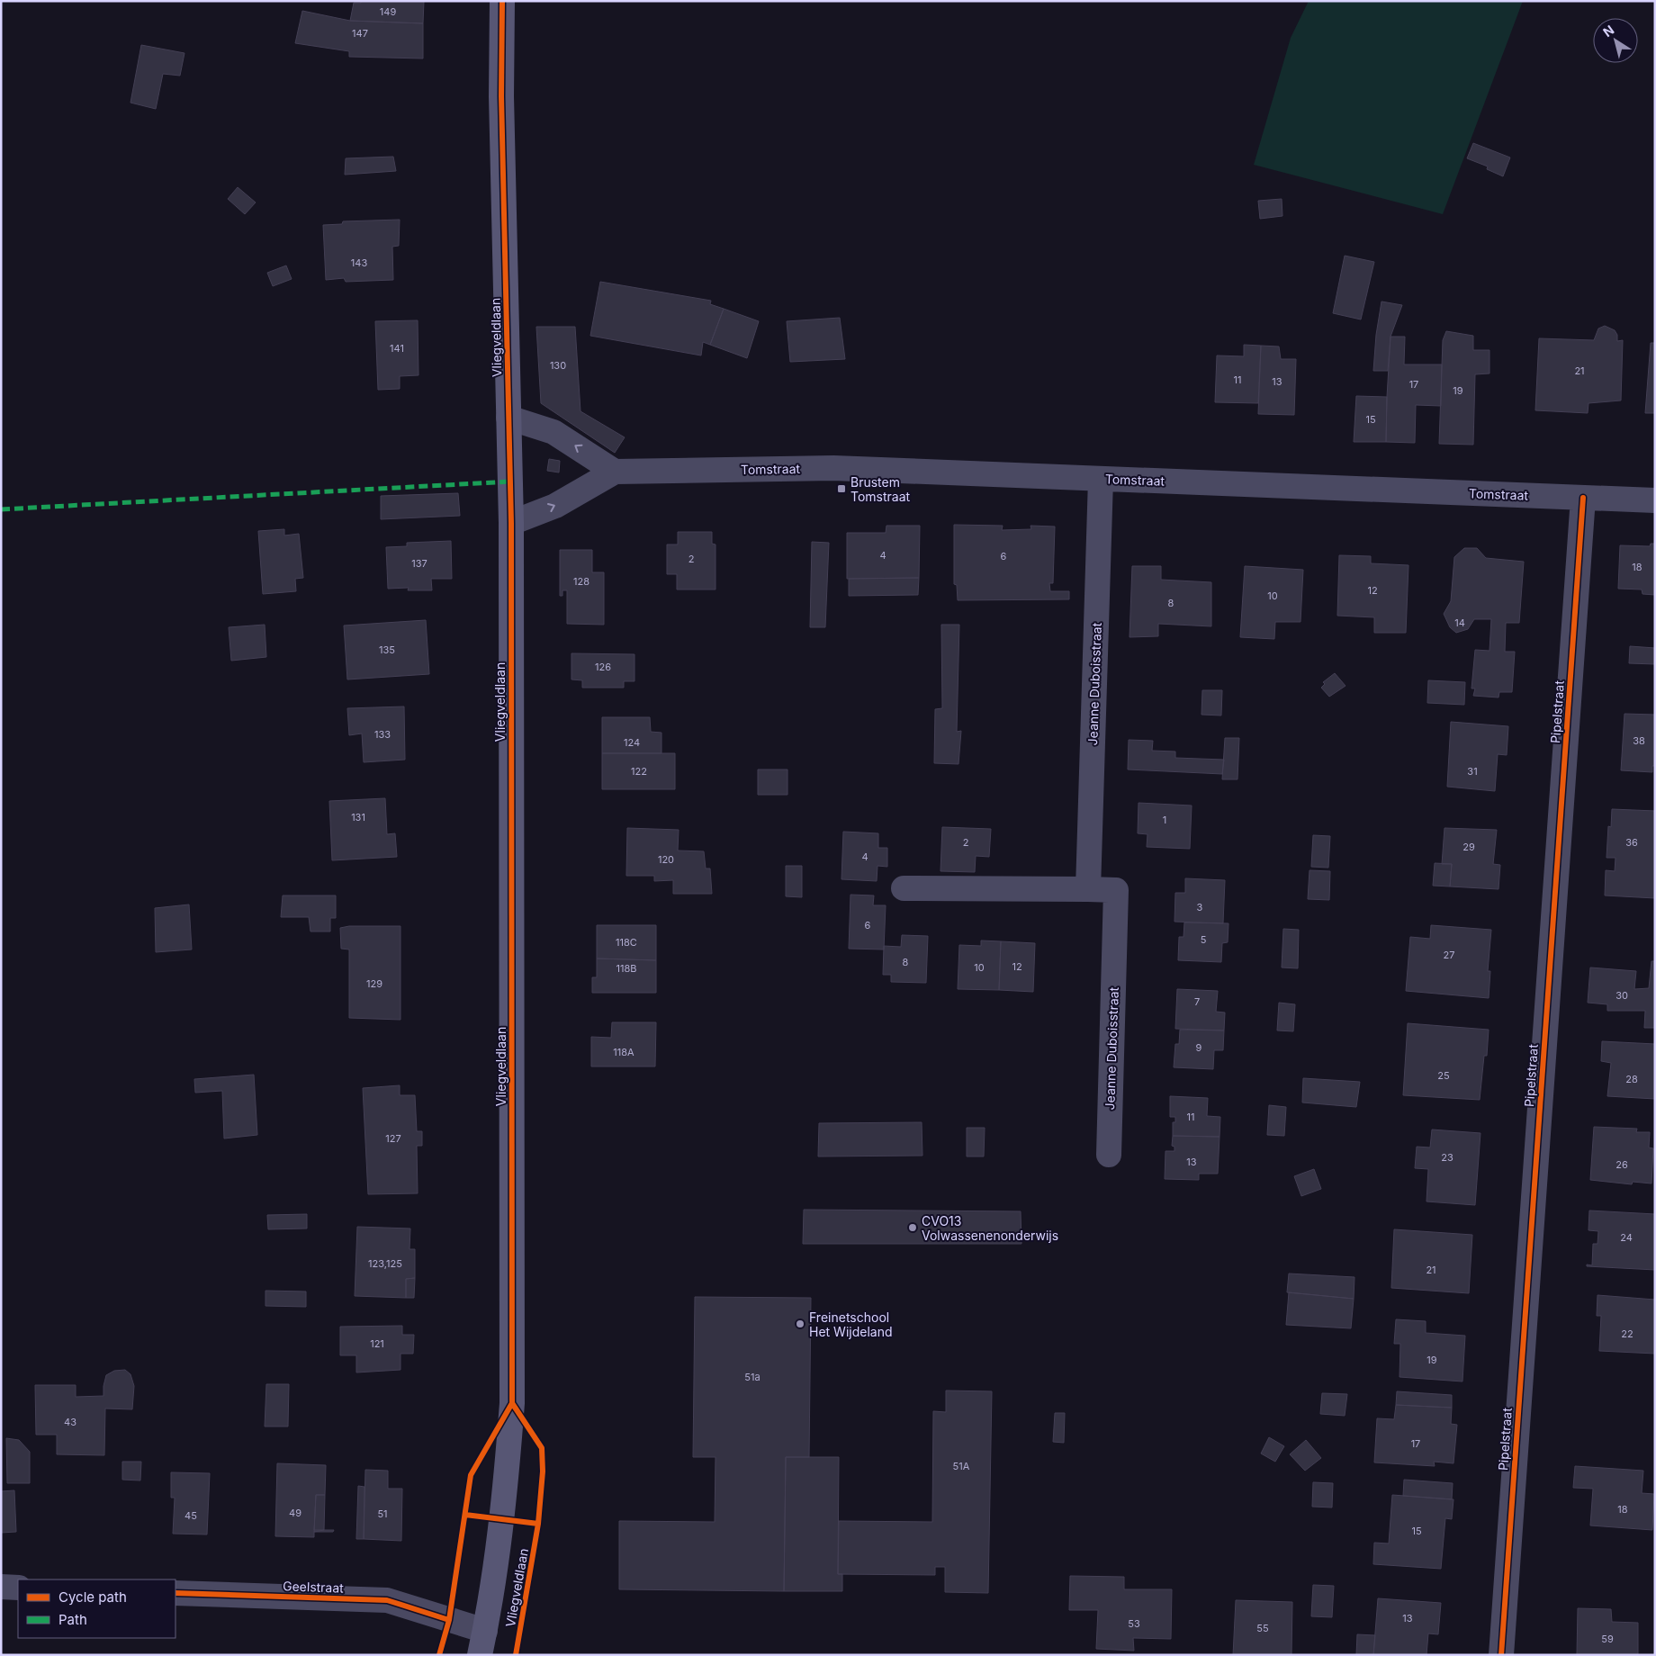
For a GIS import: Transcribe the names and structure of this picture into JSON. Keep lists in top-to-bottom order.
{
  "streets": {
    "main road": ["Vliegveldlaan"],
    "street": [
      "Tomstraat",
      "Jeanne Duboisstraat",
      "Pipelstraat",
      "Geelstraat"
    ]
  },
  "crossings": [
    ["Vliegveldlaan", "Tomstraat"],
    ["Vliegveldlaan", "Geelstraat"],
    ["Tomstraat", "Jeanne Duboisstraat"],
    ["Tomstraat", "Pipelstraat"]
  ],
  "places": {
    "transit": ["Brustem Tomstraat"],
    "other": ["CVO13 Volwassenenonderwijs", "Freinetschool Het Wijdeland"]
  },
  "house_numbers": [
    "149",
    "147",
    "143",
    "141",
    "130",
    "21",
    "11",
    "13",
    "17",
    "19",
    "15",
    "4",
    "6",
    "2",
    "137",
    "18",
    "128",
    "12",
    "10",
    "8",
    "14",
    "135",
    "126",
    "133",
    "38",
    "124",
    "122",
    "31",
    "131",
    "1",
    "2",
    "36",
    "29",
    "4",
    "120",
    "3",
    "6",
    "5",
    "118C",
    "27",
    "8",
    "12",
    "10",
    "118B",
    "129",
    "30",
    "7",
    "9",
    "118A",
    "25",
    "28",
    "11",
    "127",
    "23",
    "13",
    "26",
    "24",
    "123,125",
    "21",
    "22",
    "121",
    "19",
    "51a",
    "43",
    "17",
    "51A",
    "18",
    "49",
    "51",
    "45",
    "15",
    "13",
    "53",
    "55",
    "59"
  ],
  "legend": ["Cycle path", "Path"],
  "north": "top left"
}
